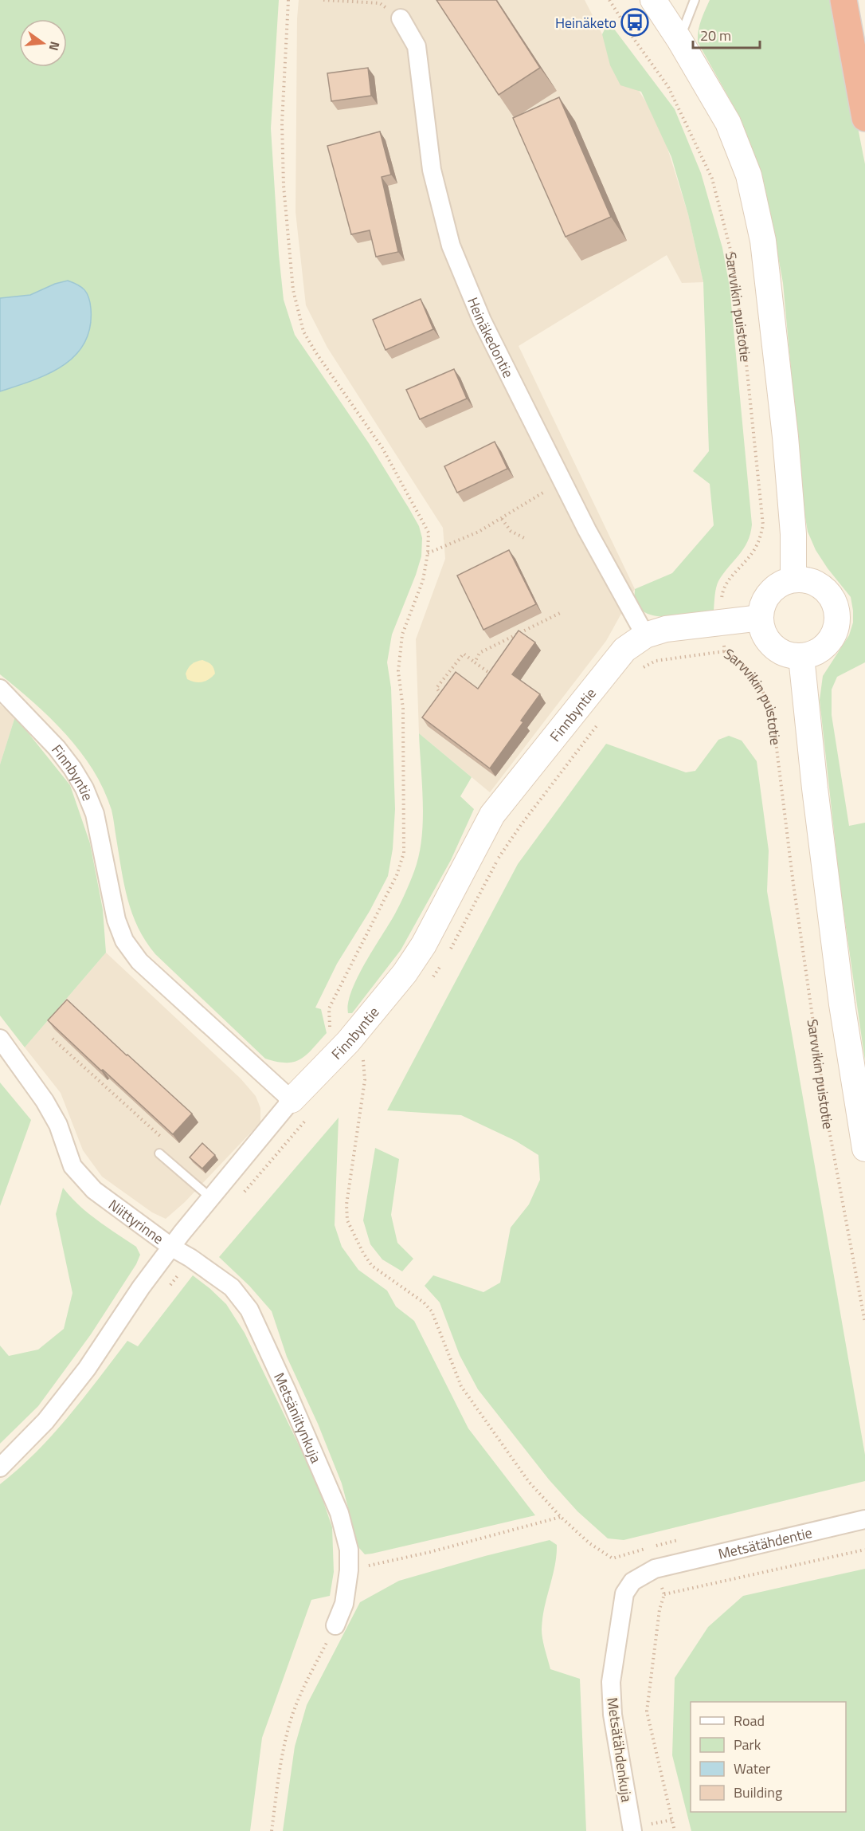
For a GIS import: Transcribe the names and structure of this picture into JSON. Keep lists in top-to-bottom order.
{
  "streets": {
    "main road": ["Finnbyntie"],
    "street": [
      "Heinäkedontie",
      "Niittyrinne",
      "Metsäniitynkuja",
      "Metsätähdentie",
      "Metsätähdenkuja"
    ],
    "path": ["Sarvvikin puistotie"]
  },
  "crossings": [
    ["Sarvvikin puistotie", "Finnbyntie"],
    ["Heinäkedontie", "Finnbyntie"],
    ["Finnbyntie", "Niittyrinne"],
    ["Niittyrinne", "Metsäniitynkuja"],
    ["Metsätähdentie", "Metsätähdenkuja"]
  ],
  "places": {
    "bus stop": ["Heinäketo"]
  },
  "legend": [
    "Road",
    "Park",
    "Water",
    "Building"
  ],
  "scale_bar": "20 m",
  "north": "right"
}
